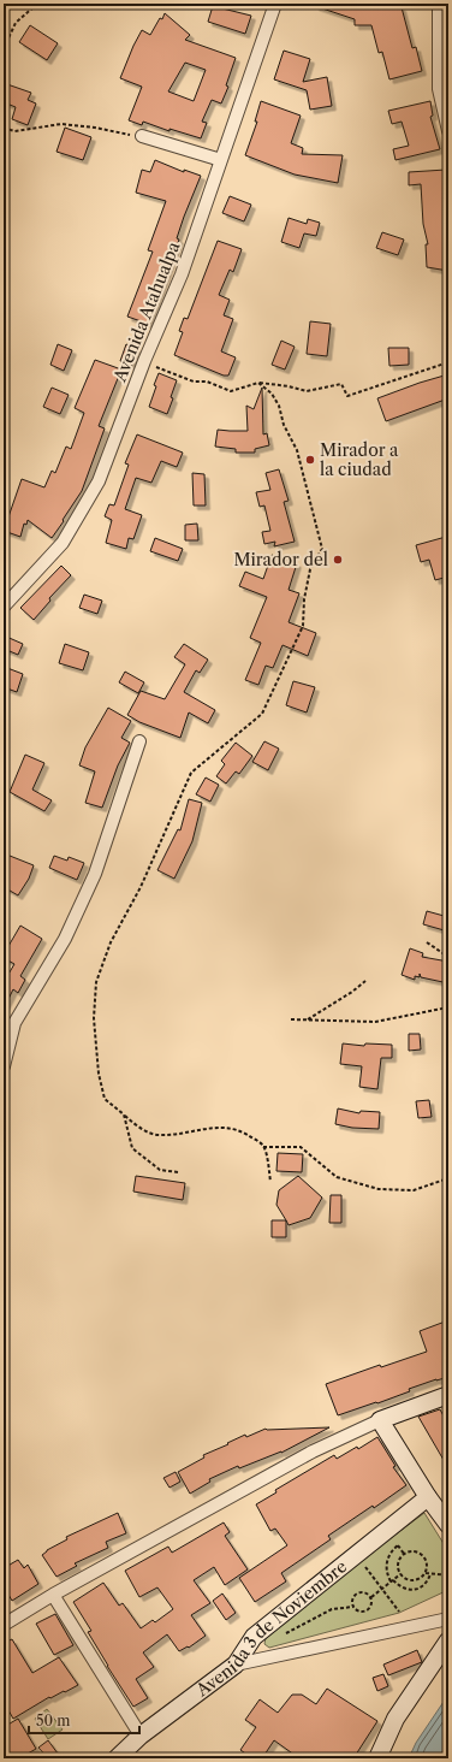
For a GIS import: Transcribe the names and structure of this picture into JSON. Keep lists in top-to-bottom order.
{
  "streets": {
    "main road": ["Avenida 3 de Noviembre"],
    "street": ["Avenida Atahualpa"]
  },
  "places": ["Mirador a la ciudad", "Mirador del"],
  "scale_bar": "50 m"
}
